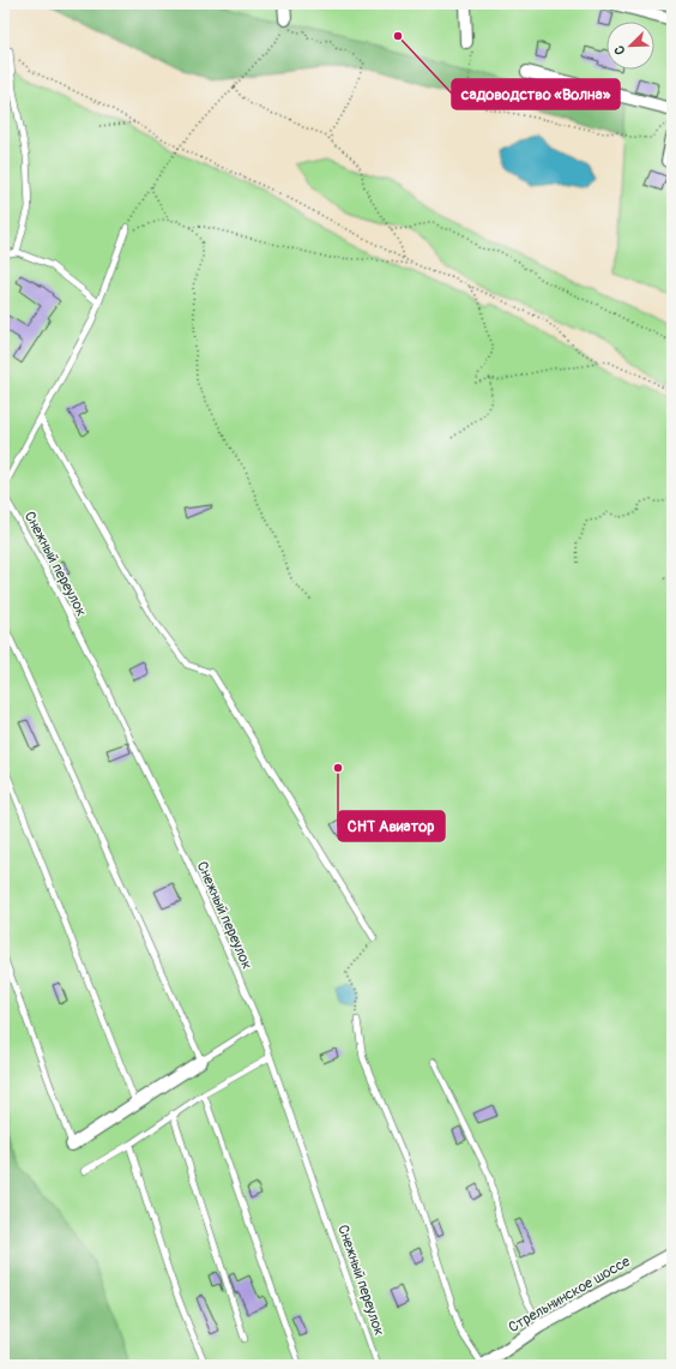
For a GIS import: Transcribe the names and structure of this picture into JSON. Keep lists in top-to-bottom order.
{
  "streets": {
    "street": ["Стрельнинское шоссе"],
    "lane": ["Снежный переулок"]
  },
  "places": ["садоводство «Волна»", "СНТ Авиатор"],
  "north": "bottom left"
}
